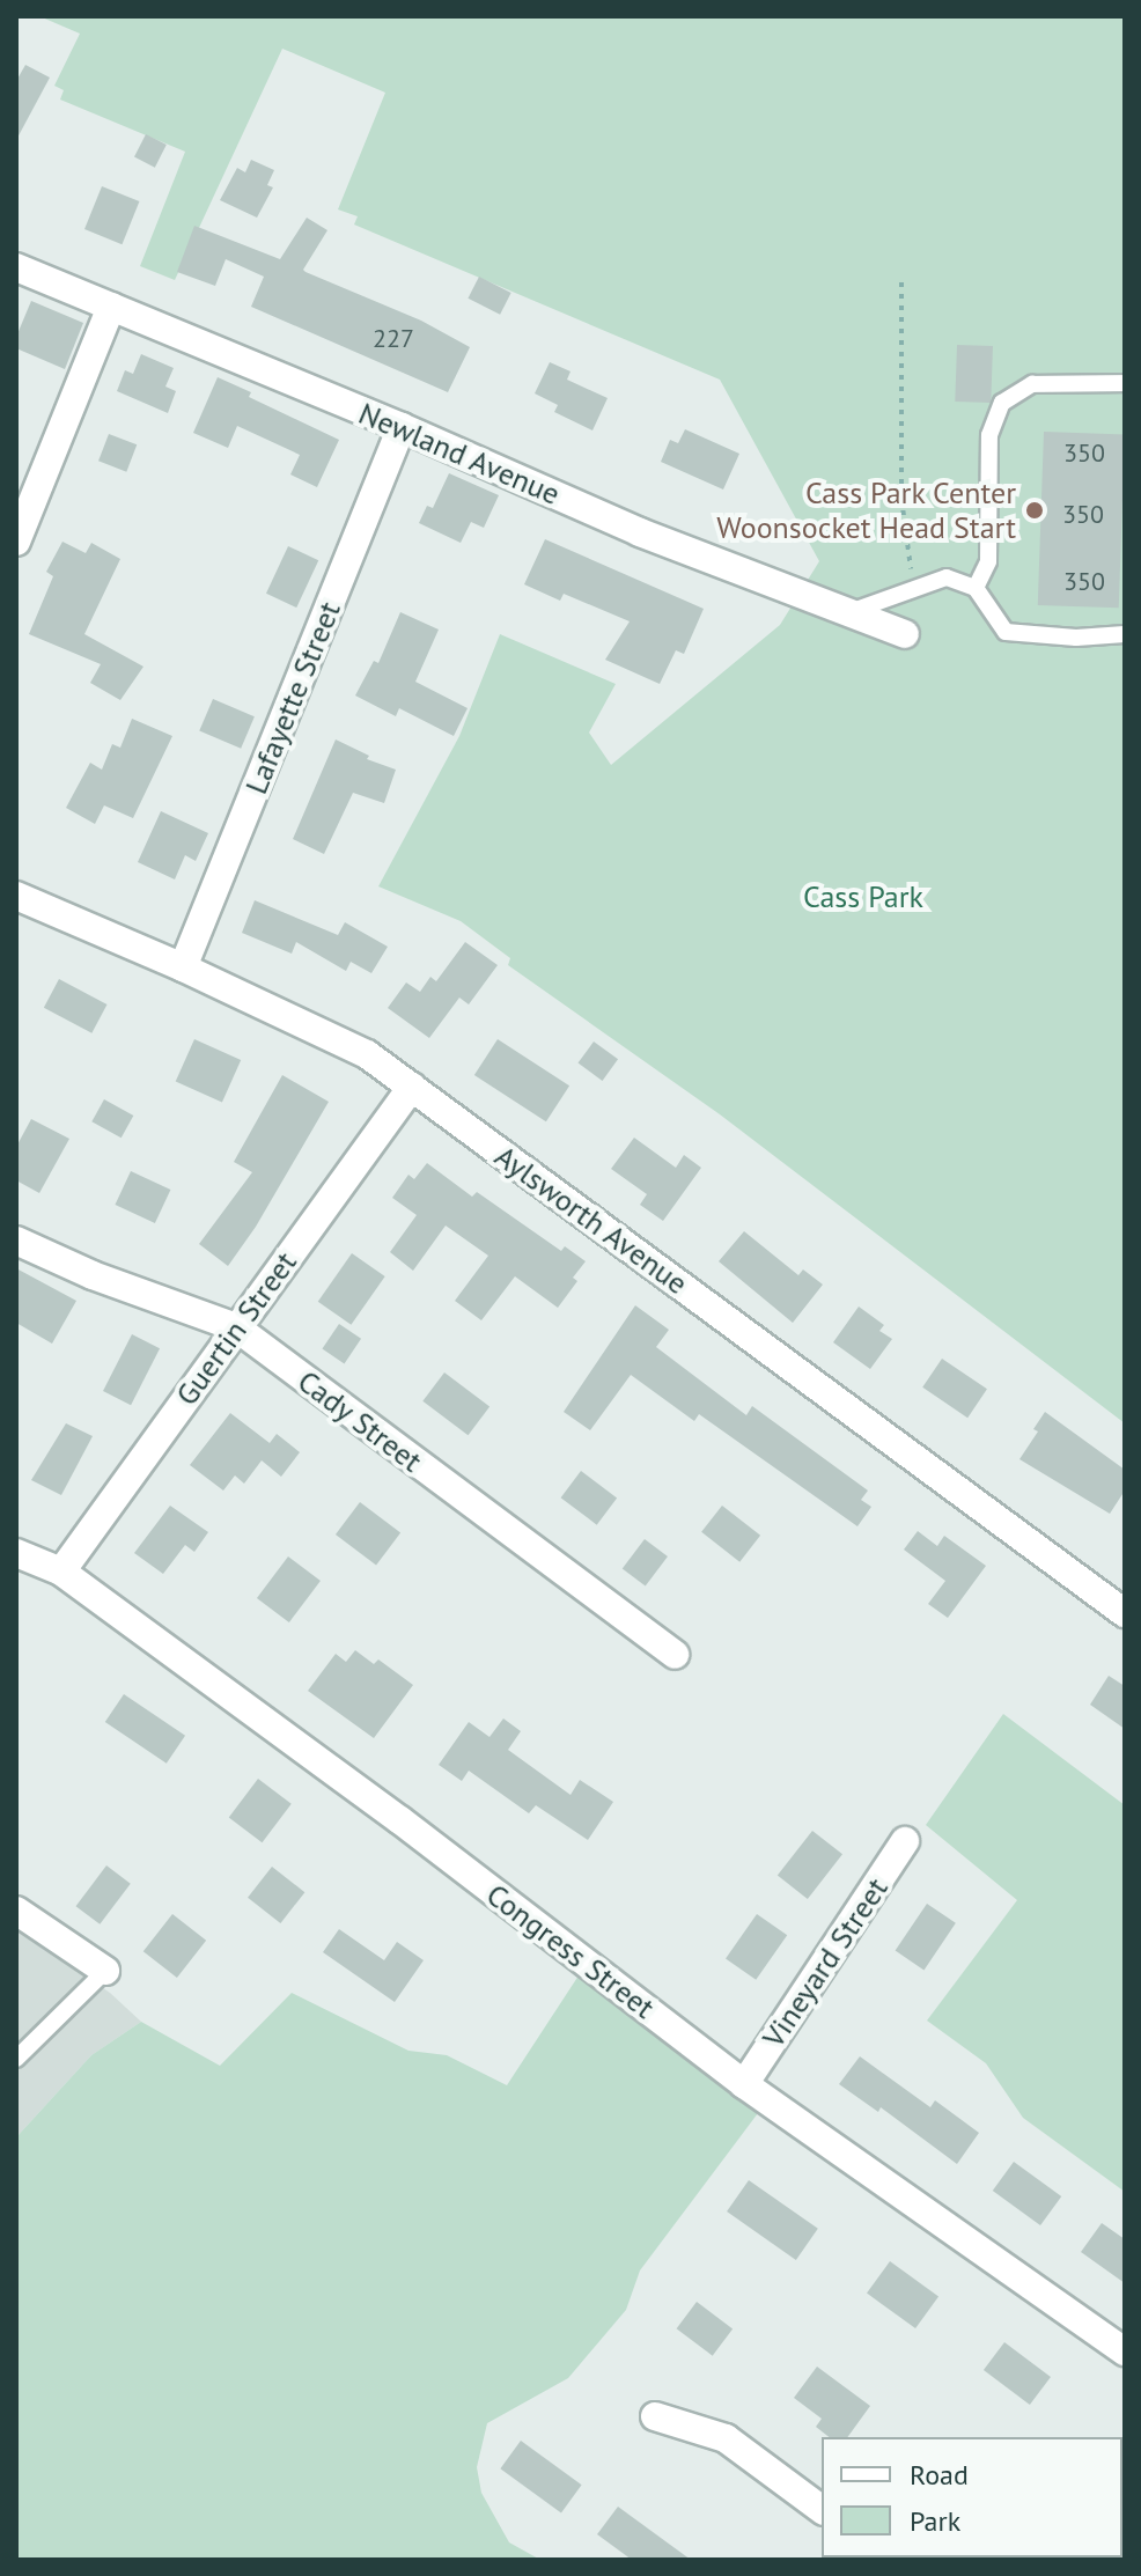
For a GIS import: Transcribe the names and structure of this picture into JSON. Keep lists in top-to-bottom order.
{
  "streets": {
    "street": [
      "Newland Avenue",
      "Lafayette Street",
      "Aylsworth Avenue",
      "Guertin Street",
      "Cady Street",
      "Congress Street",
      "Vineyard Street"
    ]
  },
  "crossings": [
    ["Newland Avenue", "Lafayette Street"],
    ["Lafayette Street", "Aylsworth Avenue"],
    ["Aylsworth Avenue", "Guertin Street"],
    ["Guertin Street", "Cady Street"],
    ["Guertin Street", "Congress Street"],
    ["Congress Street", "Vineyard Street"]
  ],
  "parks": ["Cass Park"],
  "places": ["Cass Park Center Woonsocket Head Start"],
  "house_numbers": [
    "227",
    "350",
    "350",
    "350"
  ],
  "legend": ["Road", "Park"]
}
